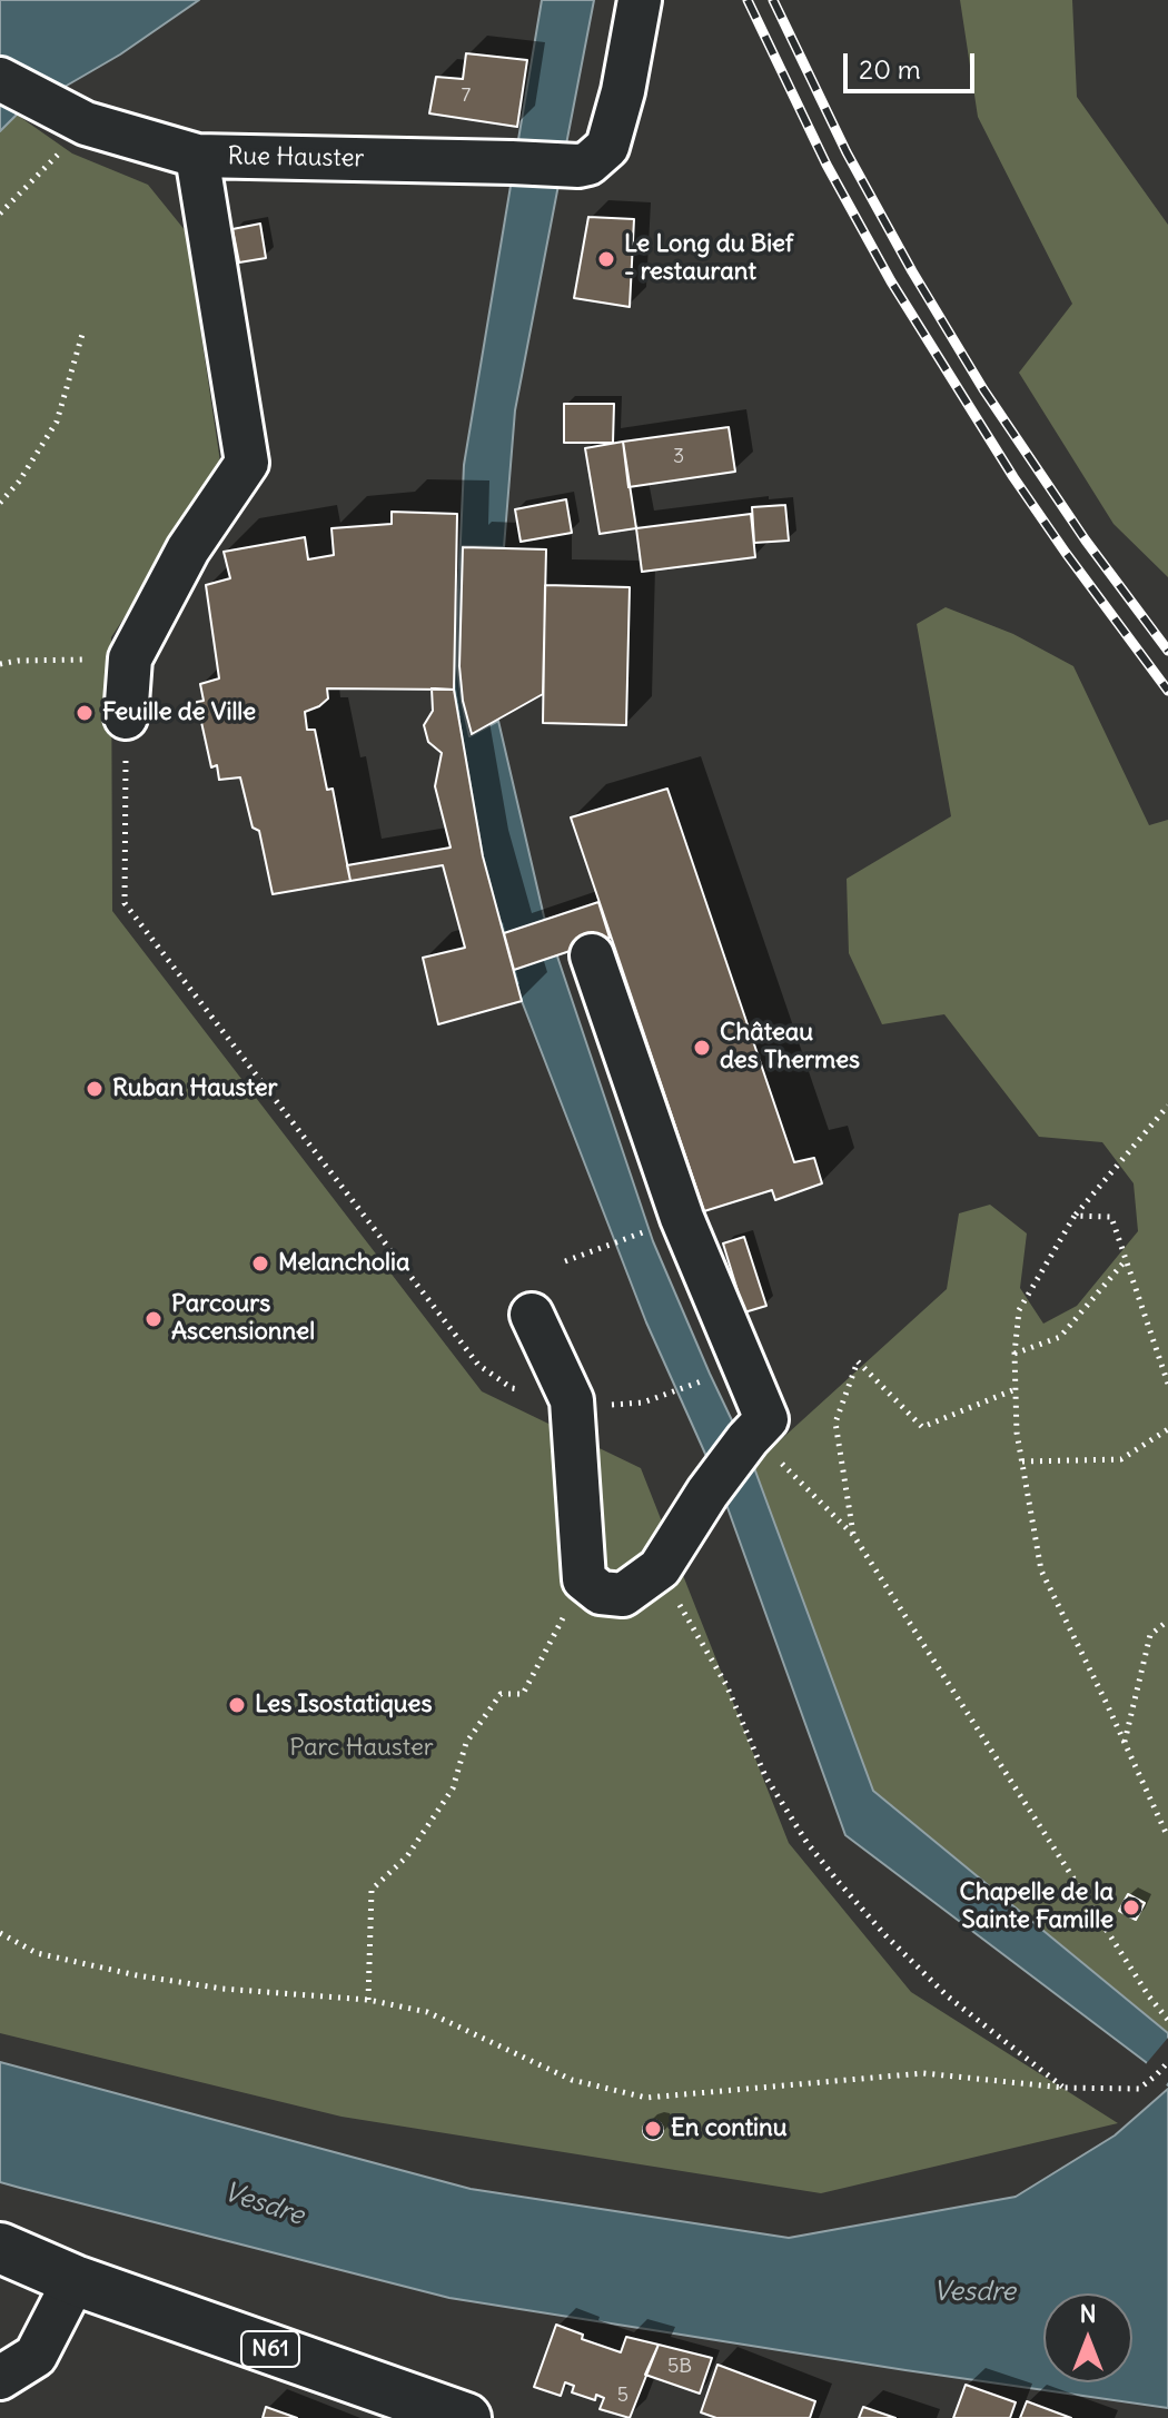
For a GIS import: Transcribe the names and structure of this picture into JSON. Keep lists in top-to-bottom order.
{
  "streets": {
    "main road": ["N61"],
    "street": ["Rue Hauster"]
  },
  "water": ["Vesdre"],
  "parks": ["Parc Hauster"],
  "places": [
    "Le Long du Bief - restaurant",
    "Feuille de Ville",
    "Château des Thermes",
    "Ruban Hauster",
    "Melancholia",
    "Parcours Ascensionnel",
    "Les Isostatiques",
    "Chapelle de la Sainte Famille",
    "En continu"
  ],
  "house_numbers": [
    "7",
    "3",
    "5B",
    "5"
  ],
  "scale_bar": "20 m",
  "north": "top"
}
